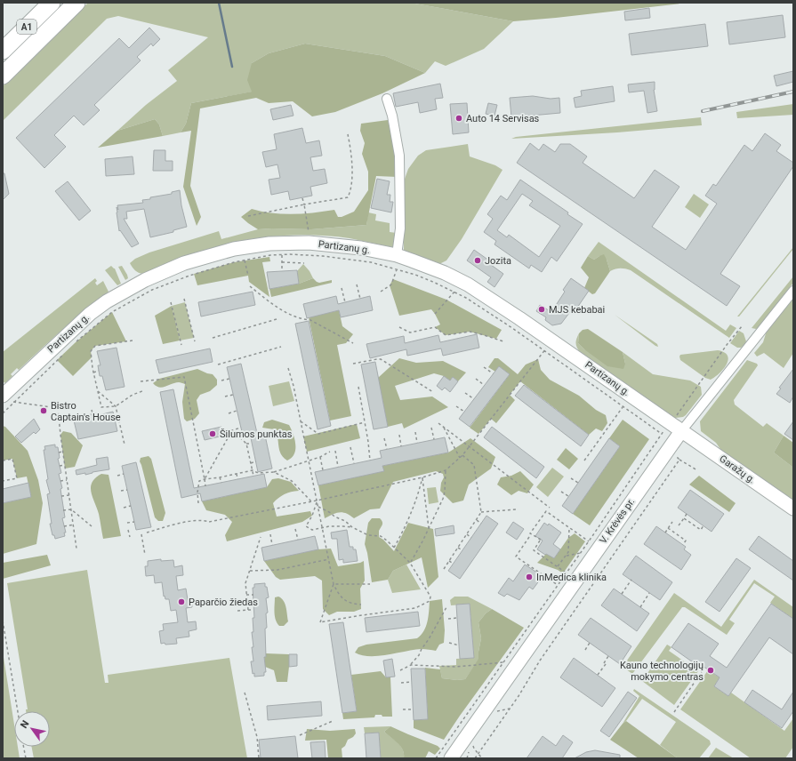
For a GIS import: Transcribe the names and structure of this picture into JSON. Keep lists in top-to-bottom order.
{
  "streets": {
    "highway": ["A1"],
    "street": ["Partizanų g.", "Garažų g.", "V. Krėvės pr."]
  },
  "crossings": [
    ["Partizanų g.", "Garažų g."],
    ["Partizanų g.", "V. Krėvės pr."],
    ["Garažų g.", "V. Krėvės pr."]
  ],
  "places": [
    "Auto 14 Servisas",
    "Jozita",
    "MJS kebabai",
    "Bistro Captain's House",
    "Šilumos punktas",
    "InMedica klinika",
    "Paparčio žiedas",
    "Kauno technologijų mokymo centras"
  ],
  "north": "top left"
}
